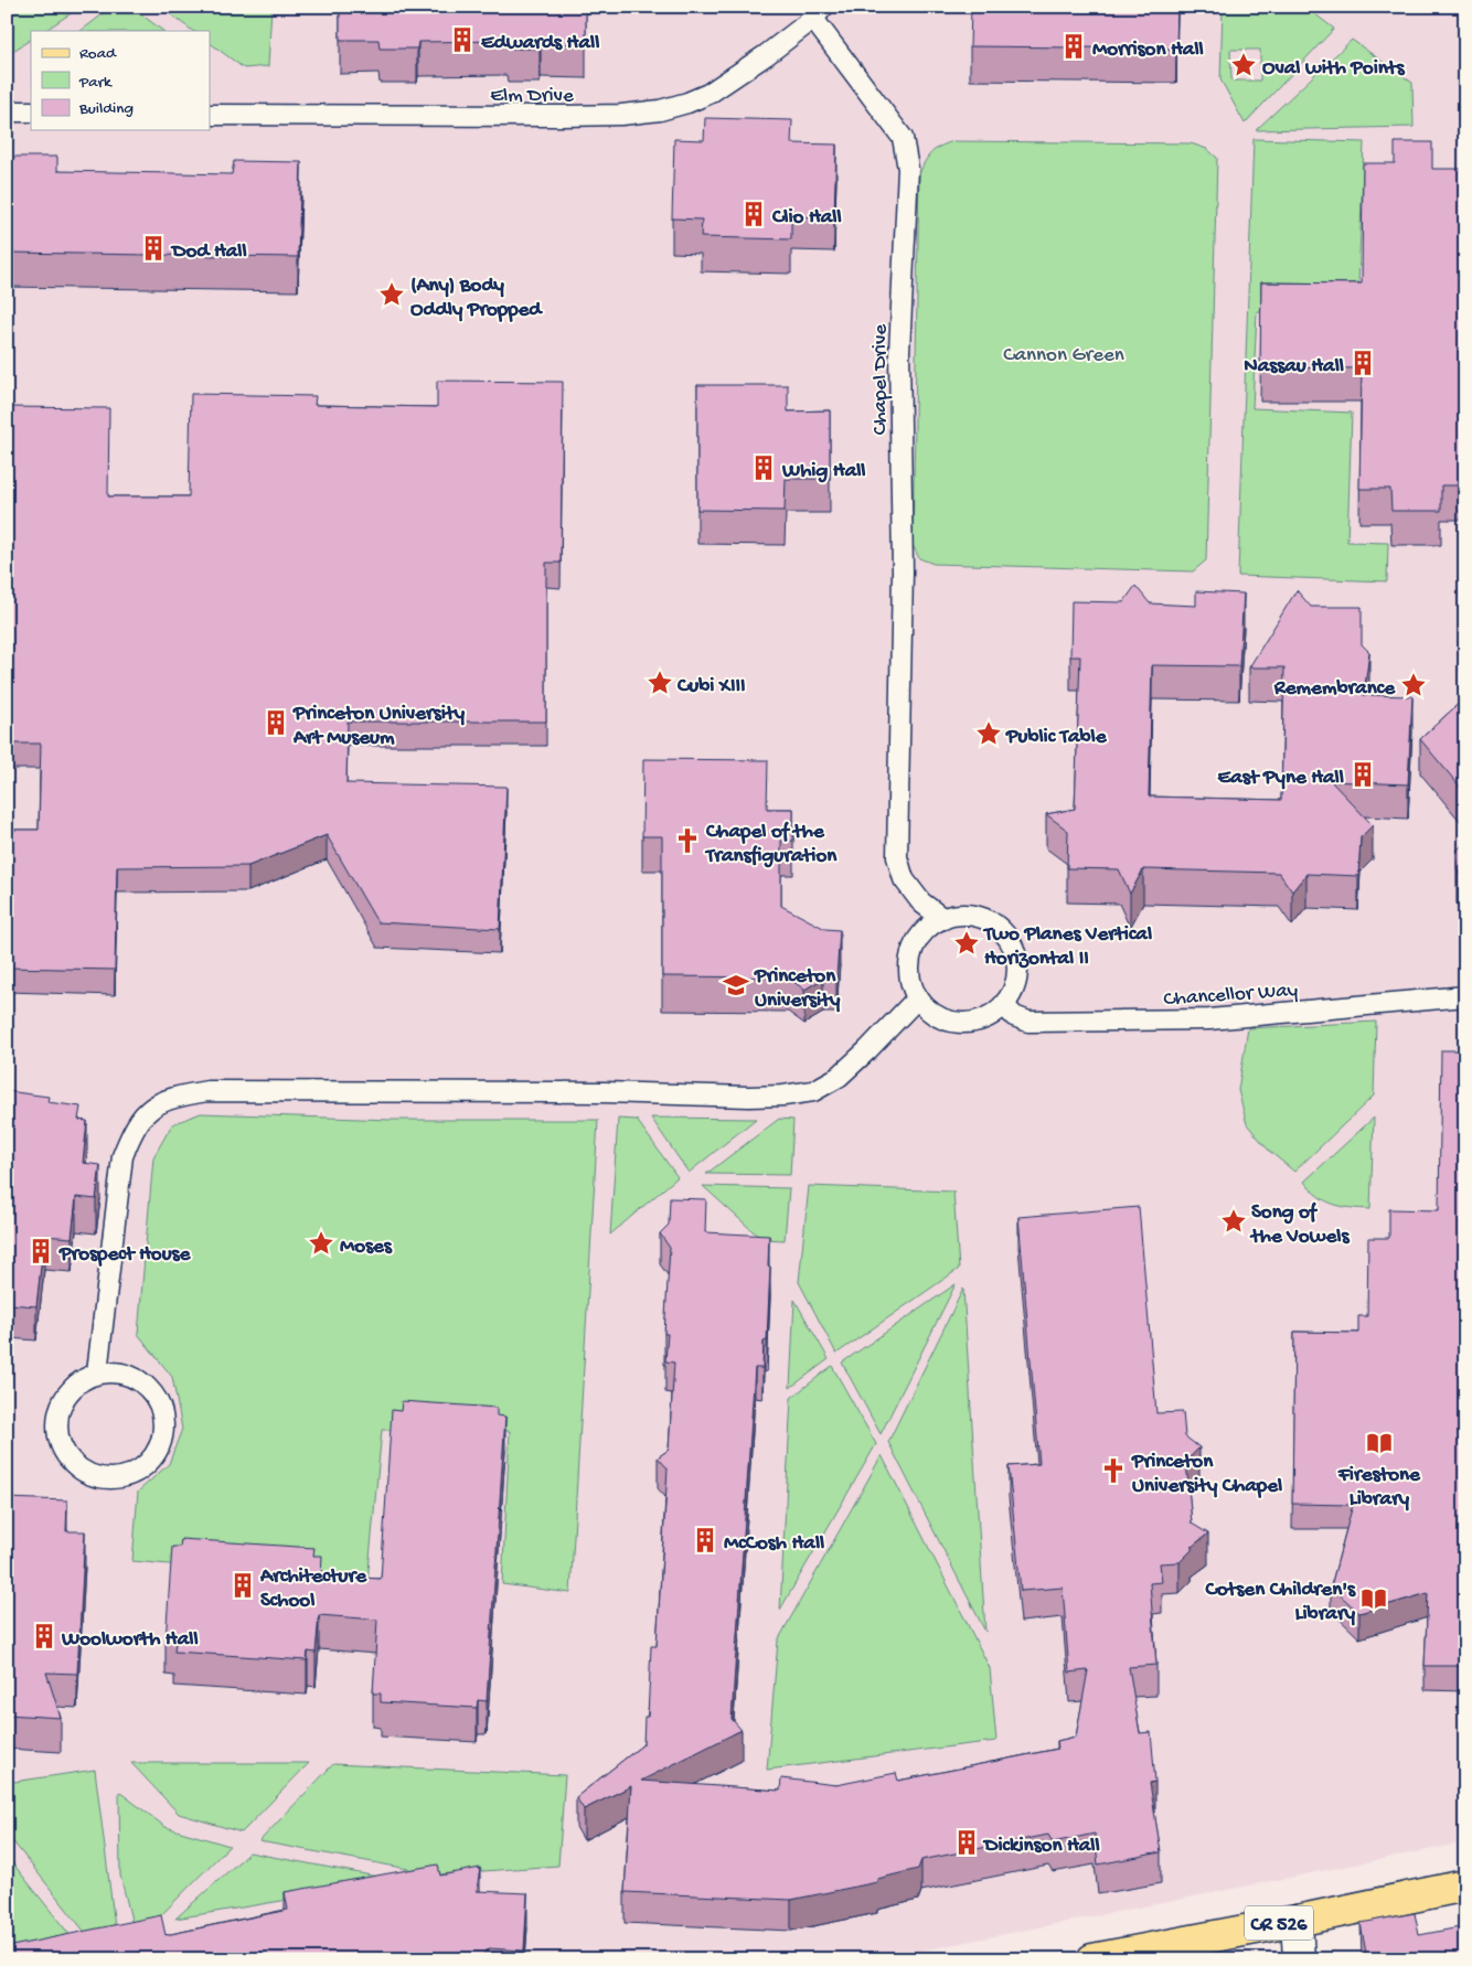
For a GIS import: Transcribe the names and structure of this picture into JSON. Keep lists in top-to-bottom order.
{
  "streets": {
    "main road": ["CR 526"],
    "lane": ["Elm Drive", "Chapel Drive", "Chancellor Way"]
  },
  "crossings": [
    ["Elm Drive", "Chapel Drive"],
    ["Chapel Drive", "Chancellor Way"]
  ],
  "parks": ["Cannon Green"],
  "places": {
    "building": [
      "Edwards Hall",
      "Morrison Hall",
      "Clio Hall",
      "Dod Hall",
      "Nassau Hall",
      "Whig Hall",
      "Princeton University Art Museum",
      "East Pyne Hall",
      "Prospect House",
      "McCosh Hall",
      "Architecture School",
      "Woolworth Hall",
      "Dickinson Hall"
    ],
    "place": [
      "Oval with Points",
      "(Any) Body Oddly Propped",
      "Cubi XIII",
      "Remembrance",
      "Public Table",
      "Two Planes Vertical Horizontal II",
      "Song of the Vowels",
      "Moses"
    ],
    "church": ["Chapel of the Transfiguration", "Princeton University Chapel"],
    "school or university": ["Princeton University"],
    "library": ["Firestone Library", "Cotsen Children's Library"]
  },
  "legend": ["Road", "Park", "Building"]
}
